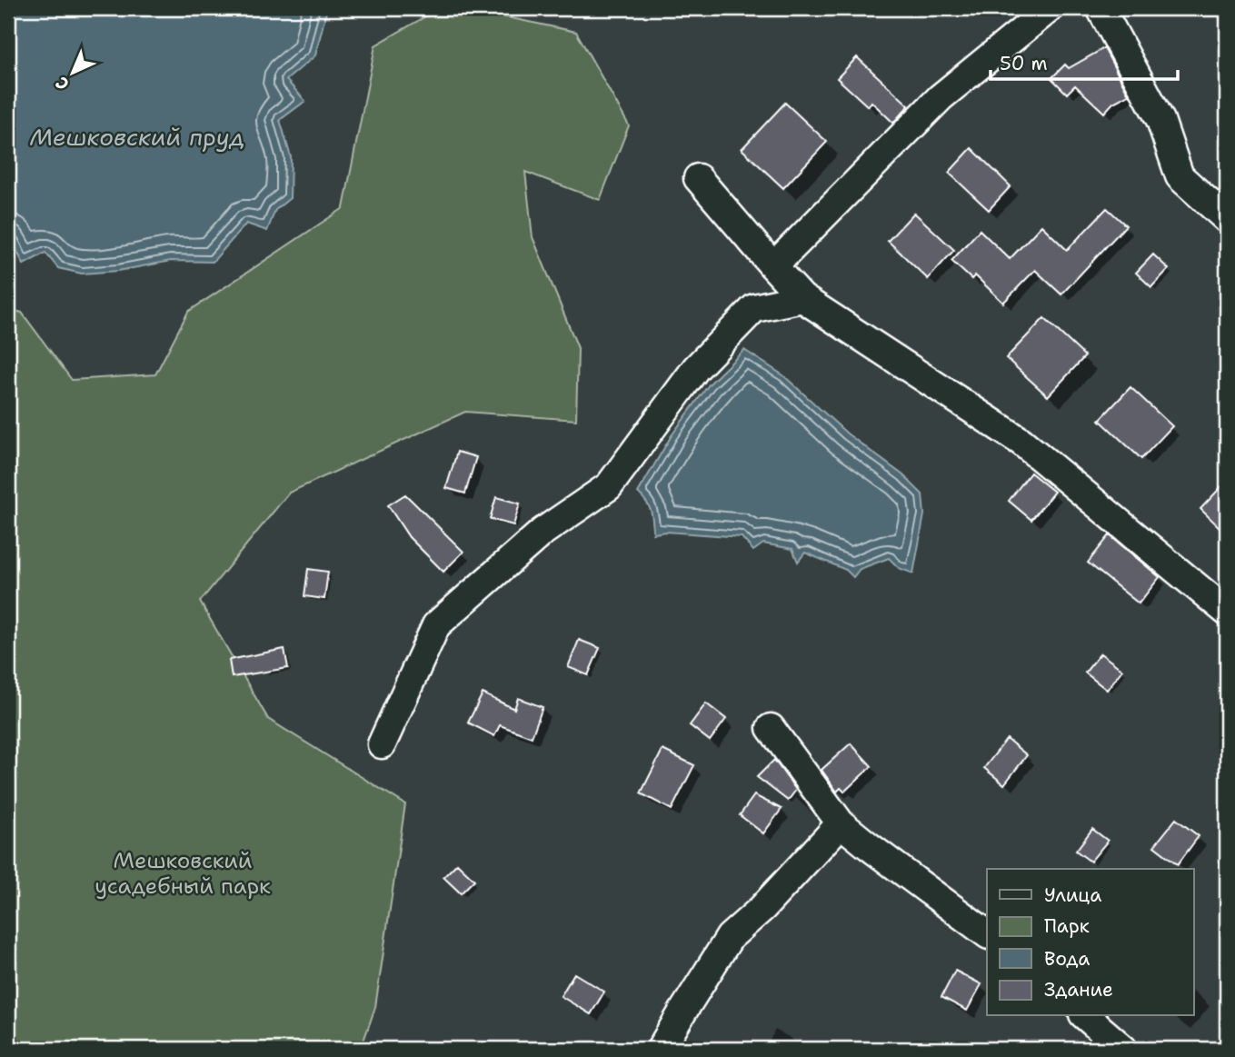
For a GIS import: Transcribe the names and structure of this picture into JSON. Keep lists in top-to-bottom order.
{
  "water": ["Мешковский пруд"],
  "parks": ["Мешковский усадебный парк"],
  "legend": [
    "Улица",
    "Парк",
    "Вода",
    "Здание"
  ],
  "scale_bar": "50 m",
  "north": "bottom left"
}
